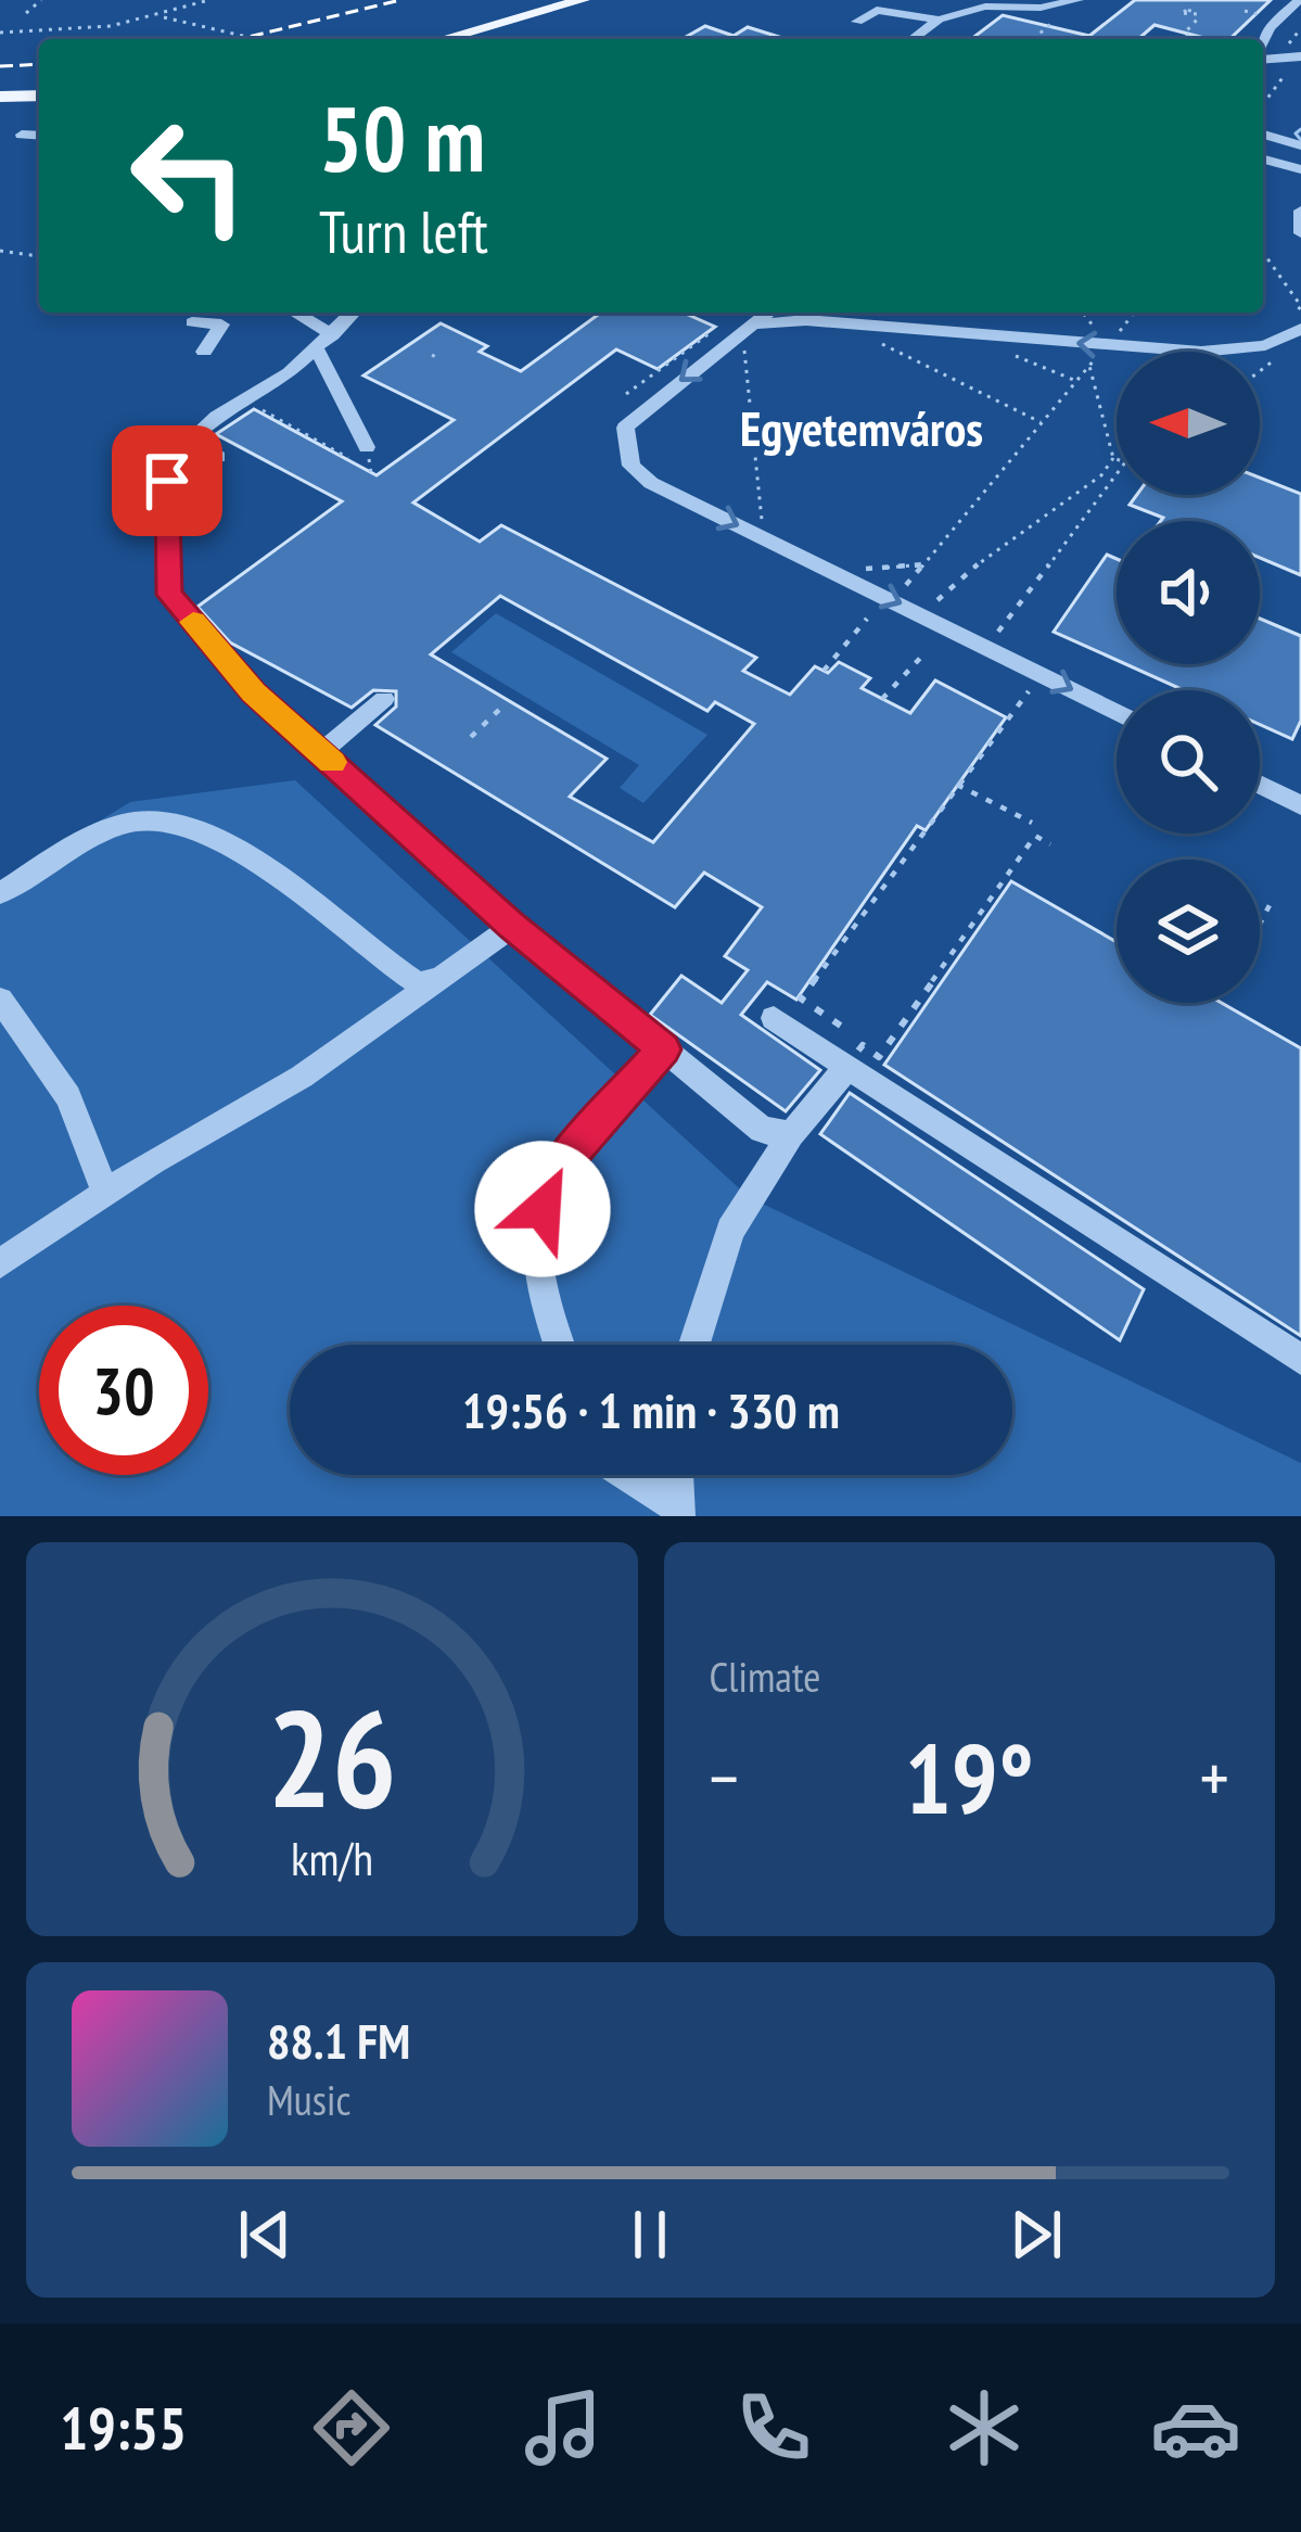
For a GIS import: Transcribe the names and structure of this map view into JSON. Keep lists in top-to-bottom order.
{
  "districts": ["Egyetemváros"],
  "north": "left",
  "page": {
    "turn": ["50 m", "Turn left"],
    "limit": "30",
    "trip": "19:56 · 1 min · 330 m",
    "tile": "Climate",
    "heat": ["−", "19°", "+"],
    "song": ["88.1 FM", "Music"],
    "tabs": "19:55",
    "gauge": ["26", "km/h"]
  }
}
